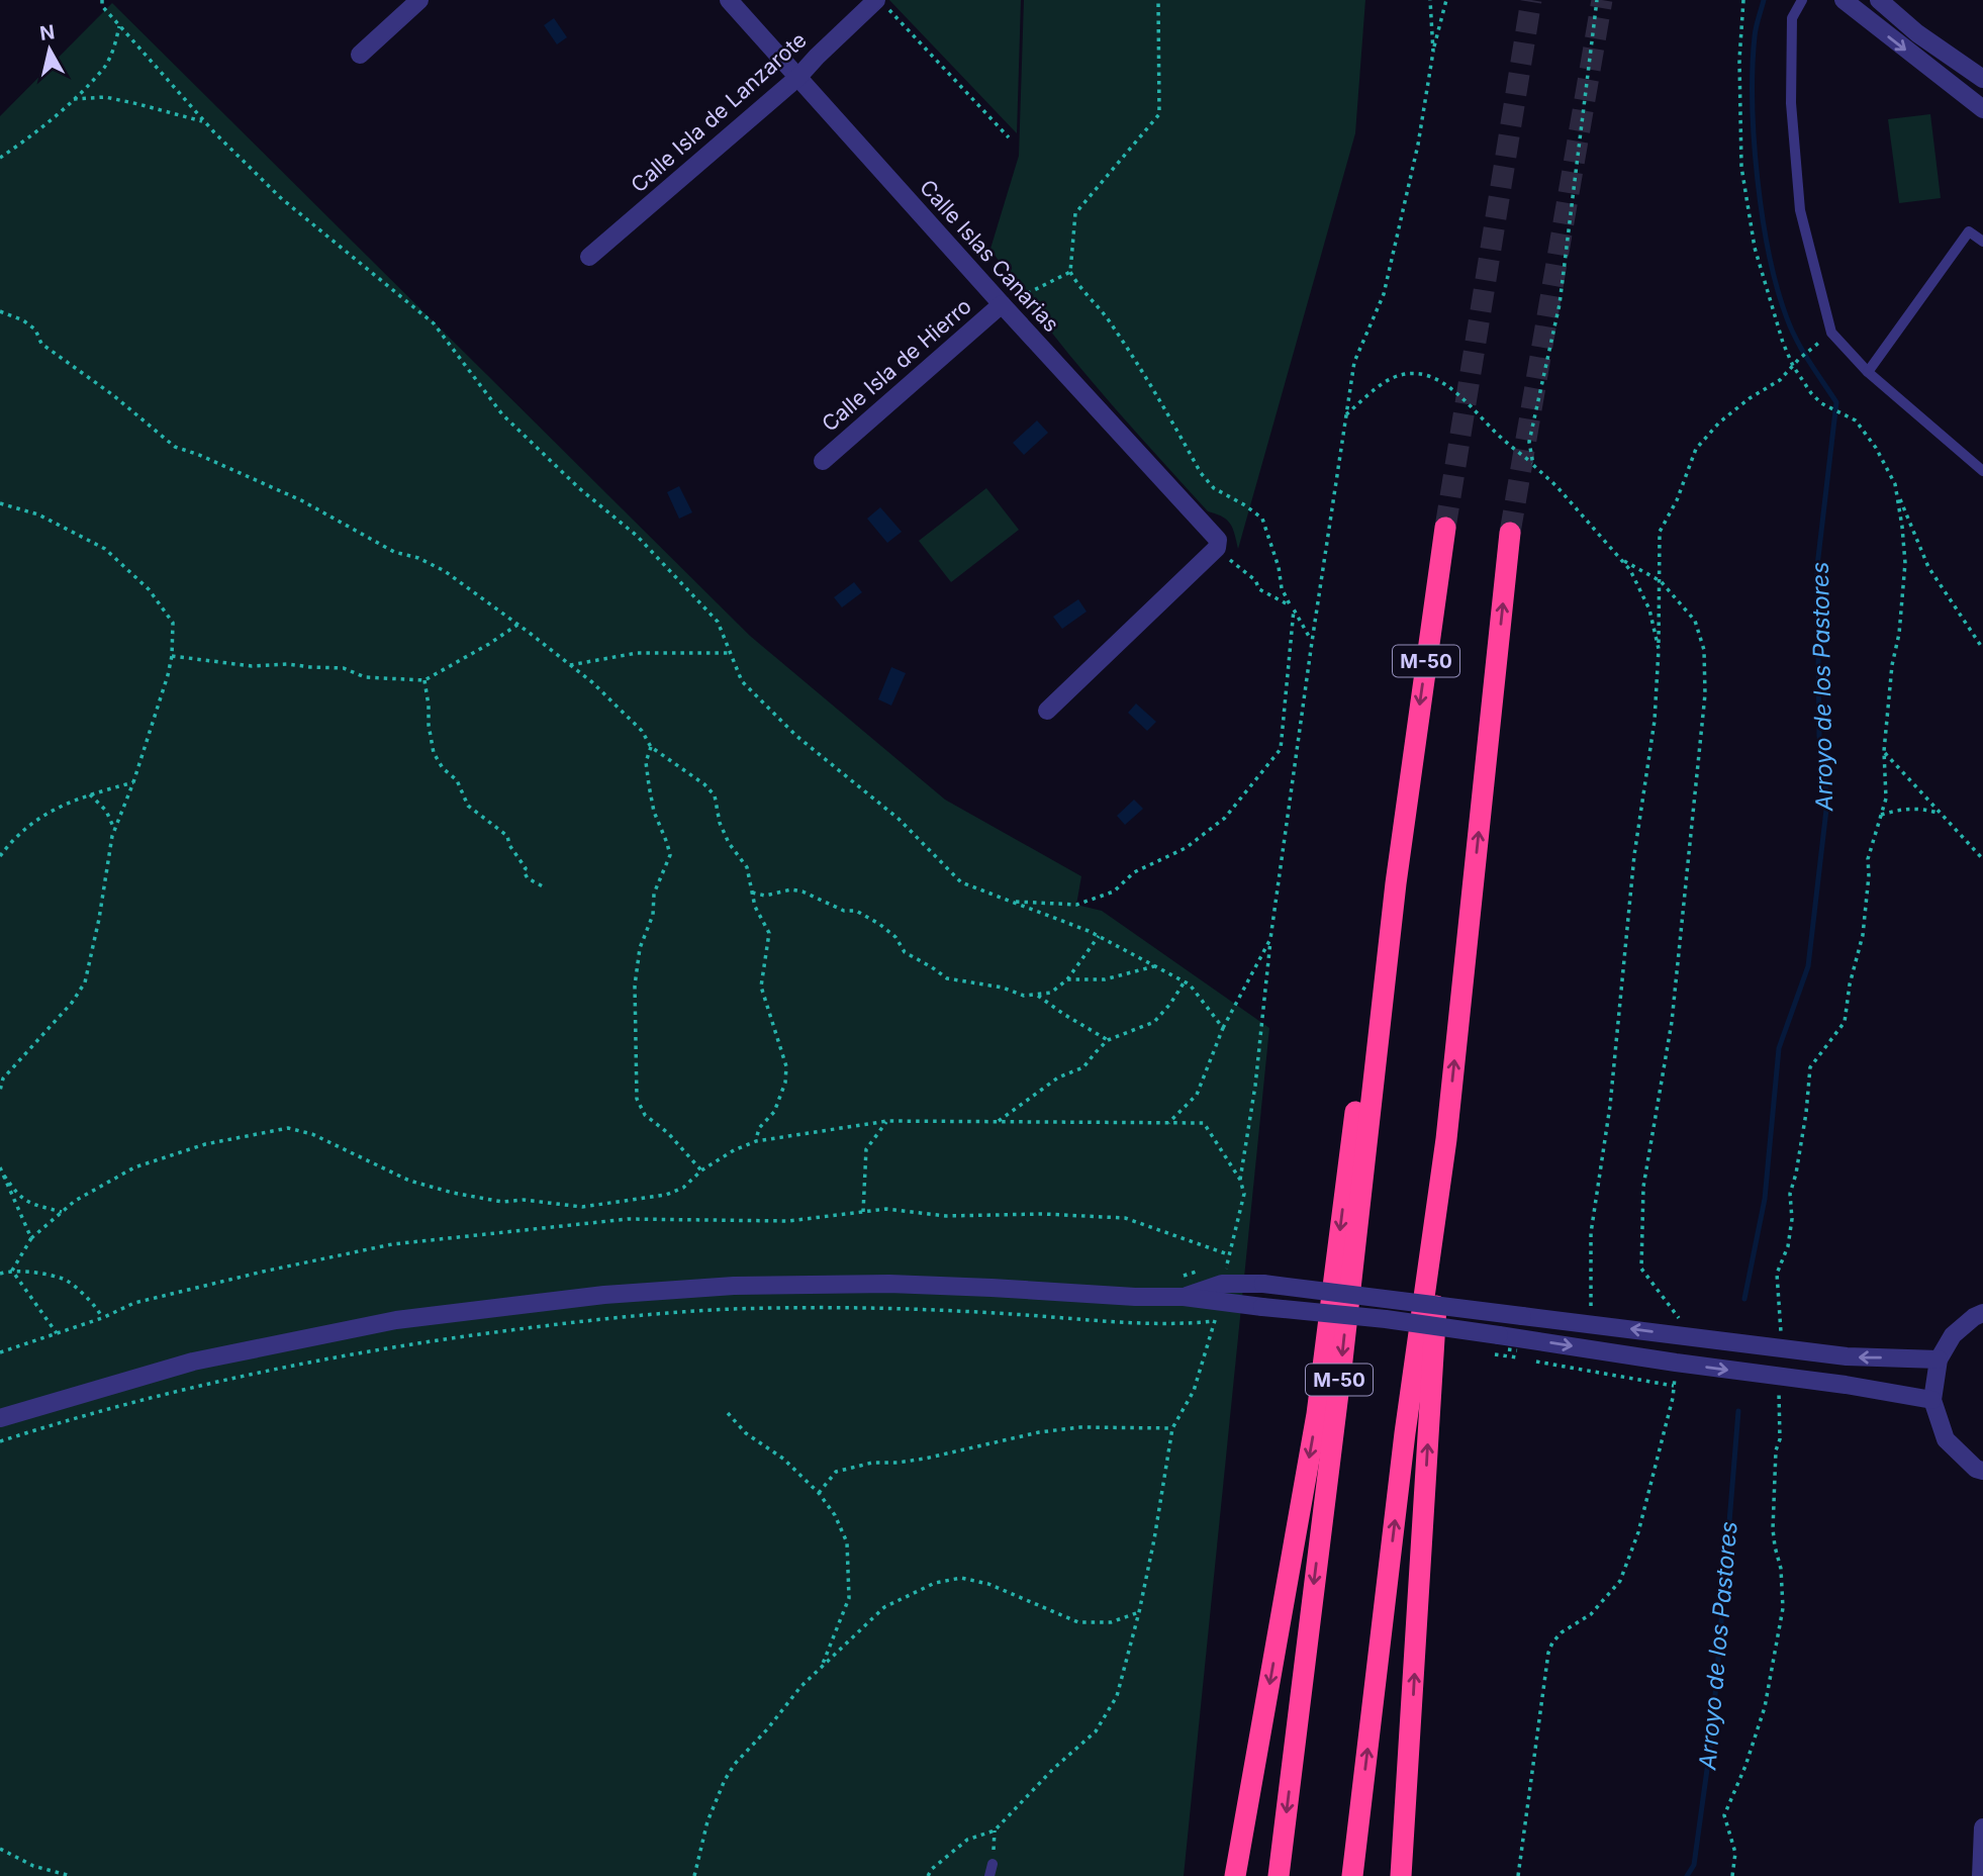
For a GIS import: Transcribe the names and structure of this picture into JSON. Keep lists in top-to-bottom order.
{
  "streets": {
    "highway": ["M-50"],
    "street": ["Calle Isla de Lanzarote", "Calle Islas Canarias", "Calle Isla de Hierro"]
  },
  "crossings": [
    ["Calle Isla de Lanzarote", "Calle Islas Canarias"],
    ["Calle Islas Canarias", "Calle Isla de Hierro"]
  ],
  "water": ["Arroyo de los Pastores"],
  "north": "top"
}
